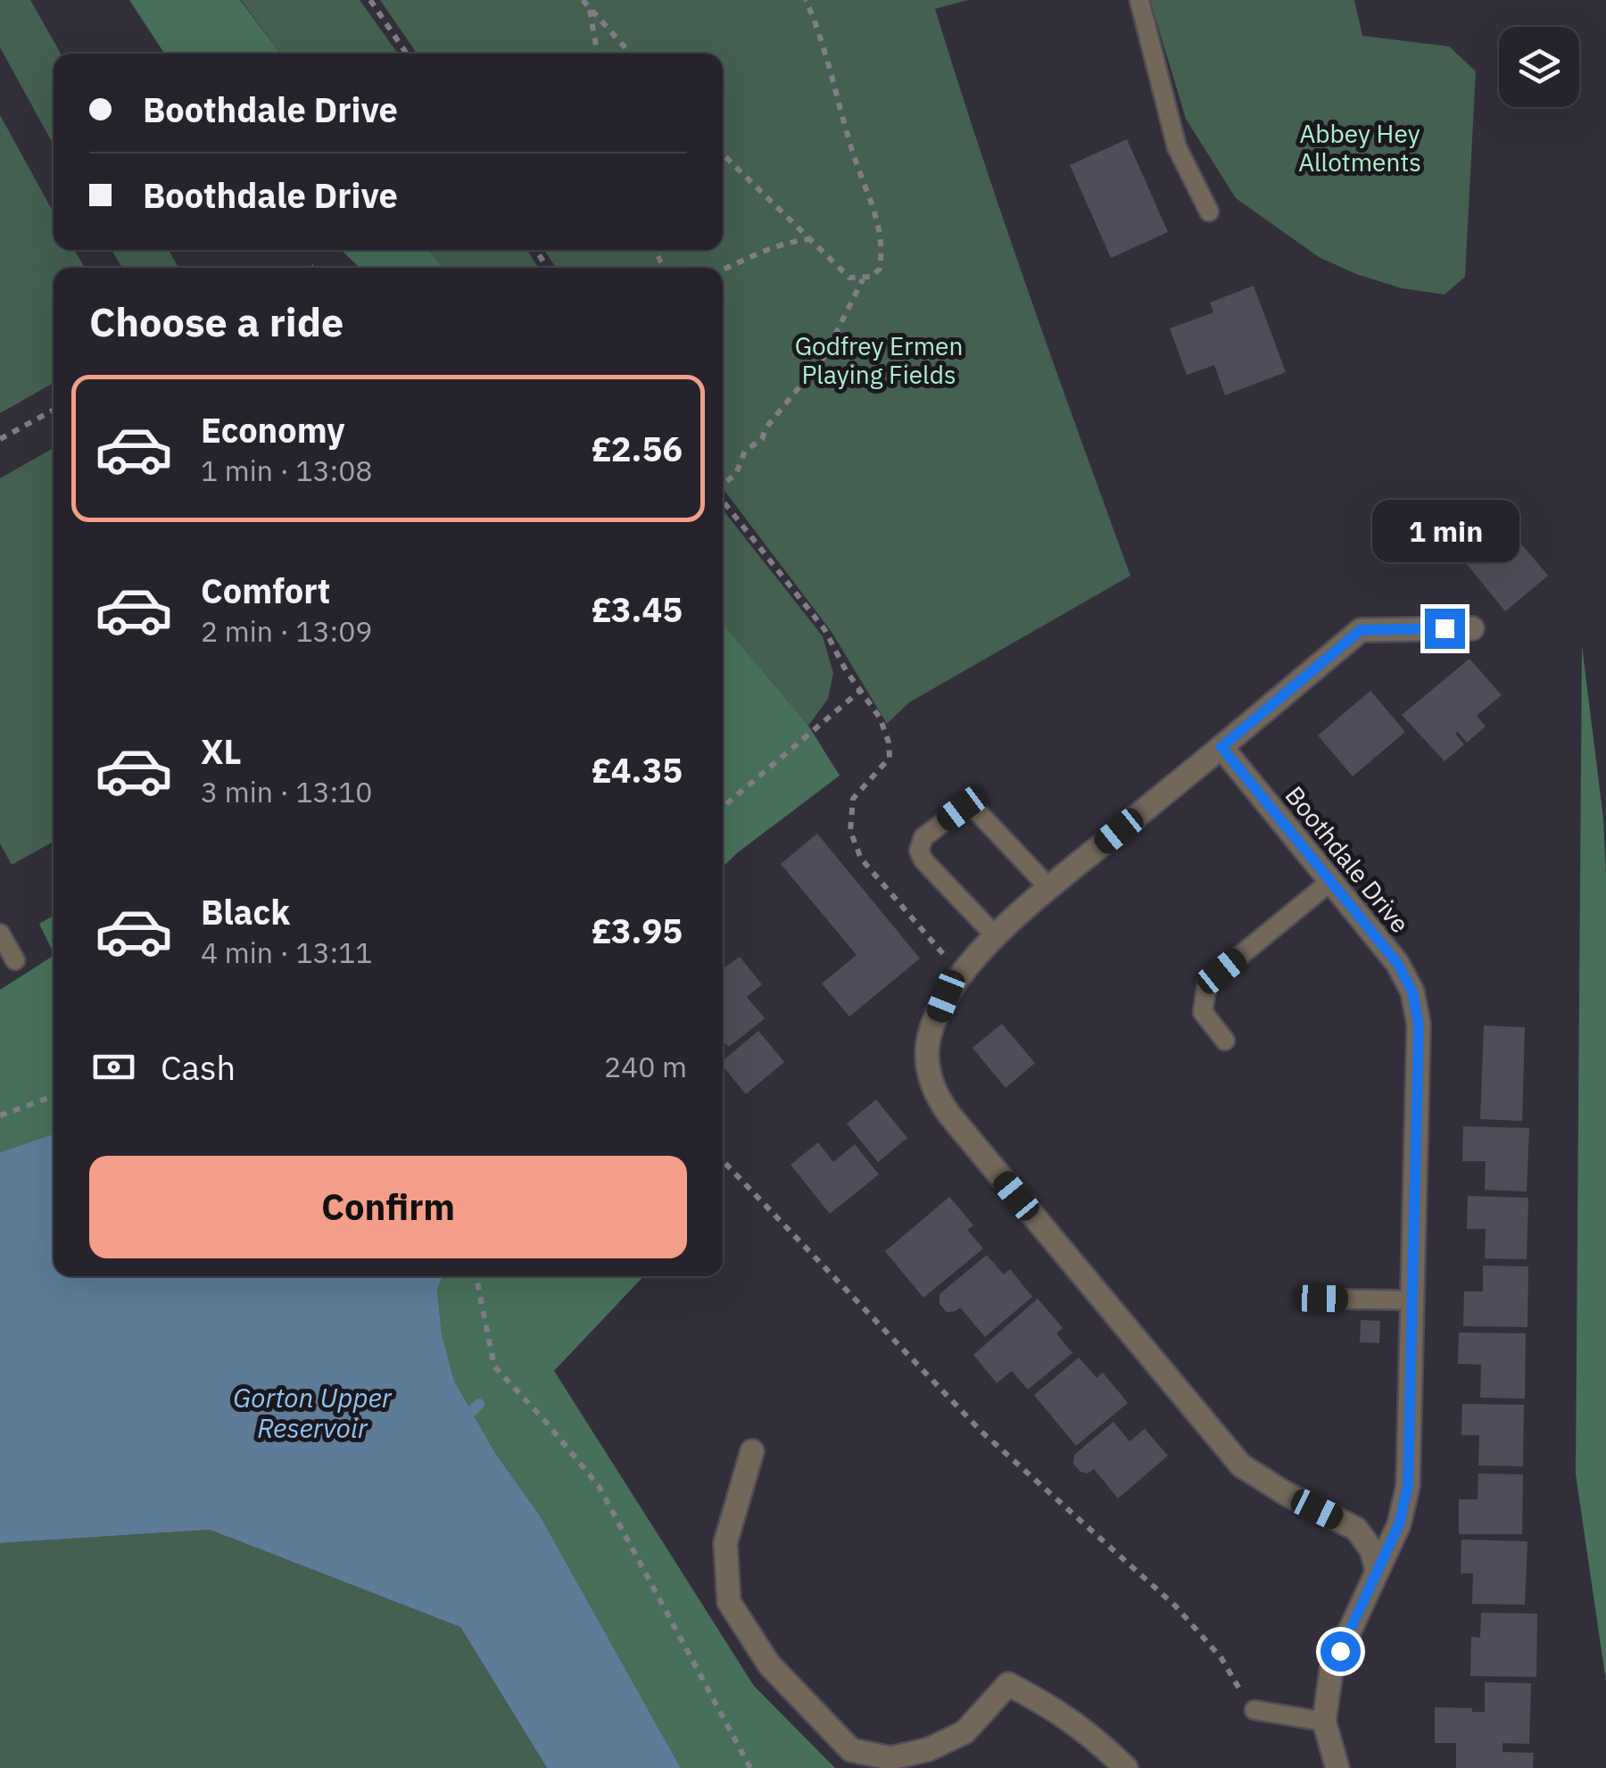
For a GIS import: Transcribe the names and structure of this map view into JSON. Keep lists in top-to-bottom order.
{
  "streets": {
    "street": ["Boothdale Drive"]
  },
  "water": ["Gorton Upper Reservoir"],
  "parks": ["Abbey Hey Allotments", "Godfrey Ermen Playing Fields"],
  "page": {
    "banner": ["Boothdale Drive", "Boothdale Drive"],
    "heading": "Choose a ride",
    "list": [
      {
        "name": "Economy",
        "note": "1 min · 13:08",
        "value": "£2.56"
      },
      {
        "name": "Comfort",
        "note": "2 min · 13:09",
        "value": "£3.45"
      },
      {
        "name": "XL",
        "note": "3 min · 13:10",
        "value": "£4.35"
      },
      {
        "name": "Black",
        "note": "4 min · 13:11",
        "value": "£3.95"
      }
    ],
    "bubble": "1 min",
    "pay": ["Cash", "240 m"],
    "buttons": "Confirm"
  }
}
